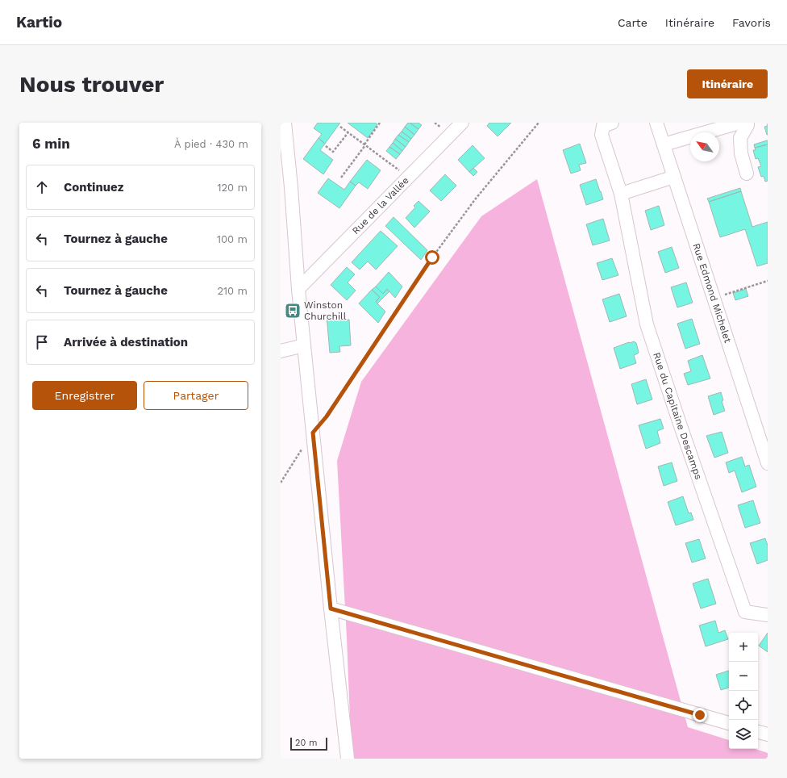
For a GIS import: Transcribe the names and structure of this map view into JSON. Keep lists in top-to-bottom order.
{
  "streets": {
    "street": ["Rue de la Vallée", "Rue Edmond Michelet", "Rue du Capitaine Descamps"]
  },
  "places": {
    "bus stop": ["Winston Churchill"]
  },
  "scale_bar": "20 m",
  "north": "top left",
  "page": {
    "header": "Kartio",
    "nav": ["Carte", "Itinéraire", "Favoris"],
    "buttons": [
      "Itinéraire",
      ["Enregistrer", "Partager"]
    ],
    "title": "Nous trouver",
    "heading": ["6 min", "À pied · 430 m"],
    "list": [
      ["Continuez", "120 m"],
      ["Tournez à gauche", "100 m"],
      ["Tournez à gauche", "210 m"],
      "Arrivée à destination"
    ],
    "map_buttons": ["+", "−"],
    "scale": "20 m"
  }
}
